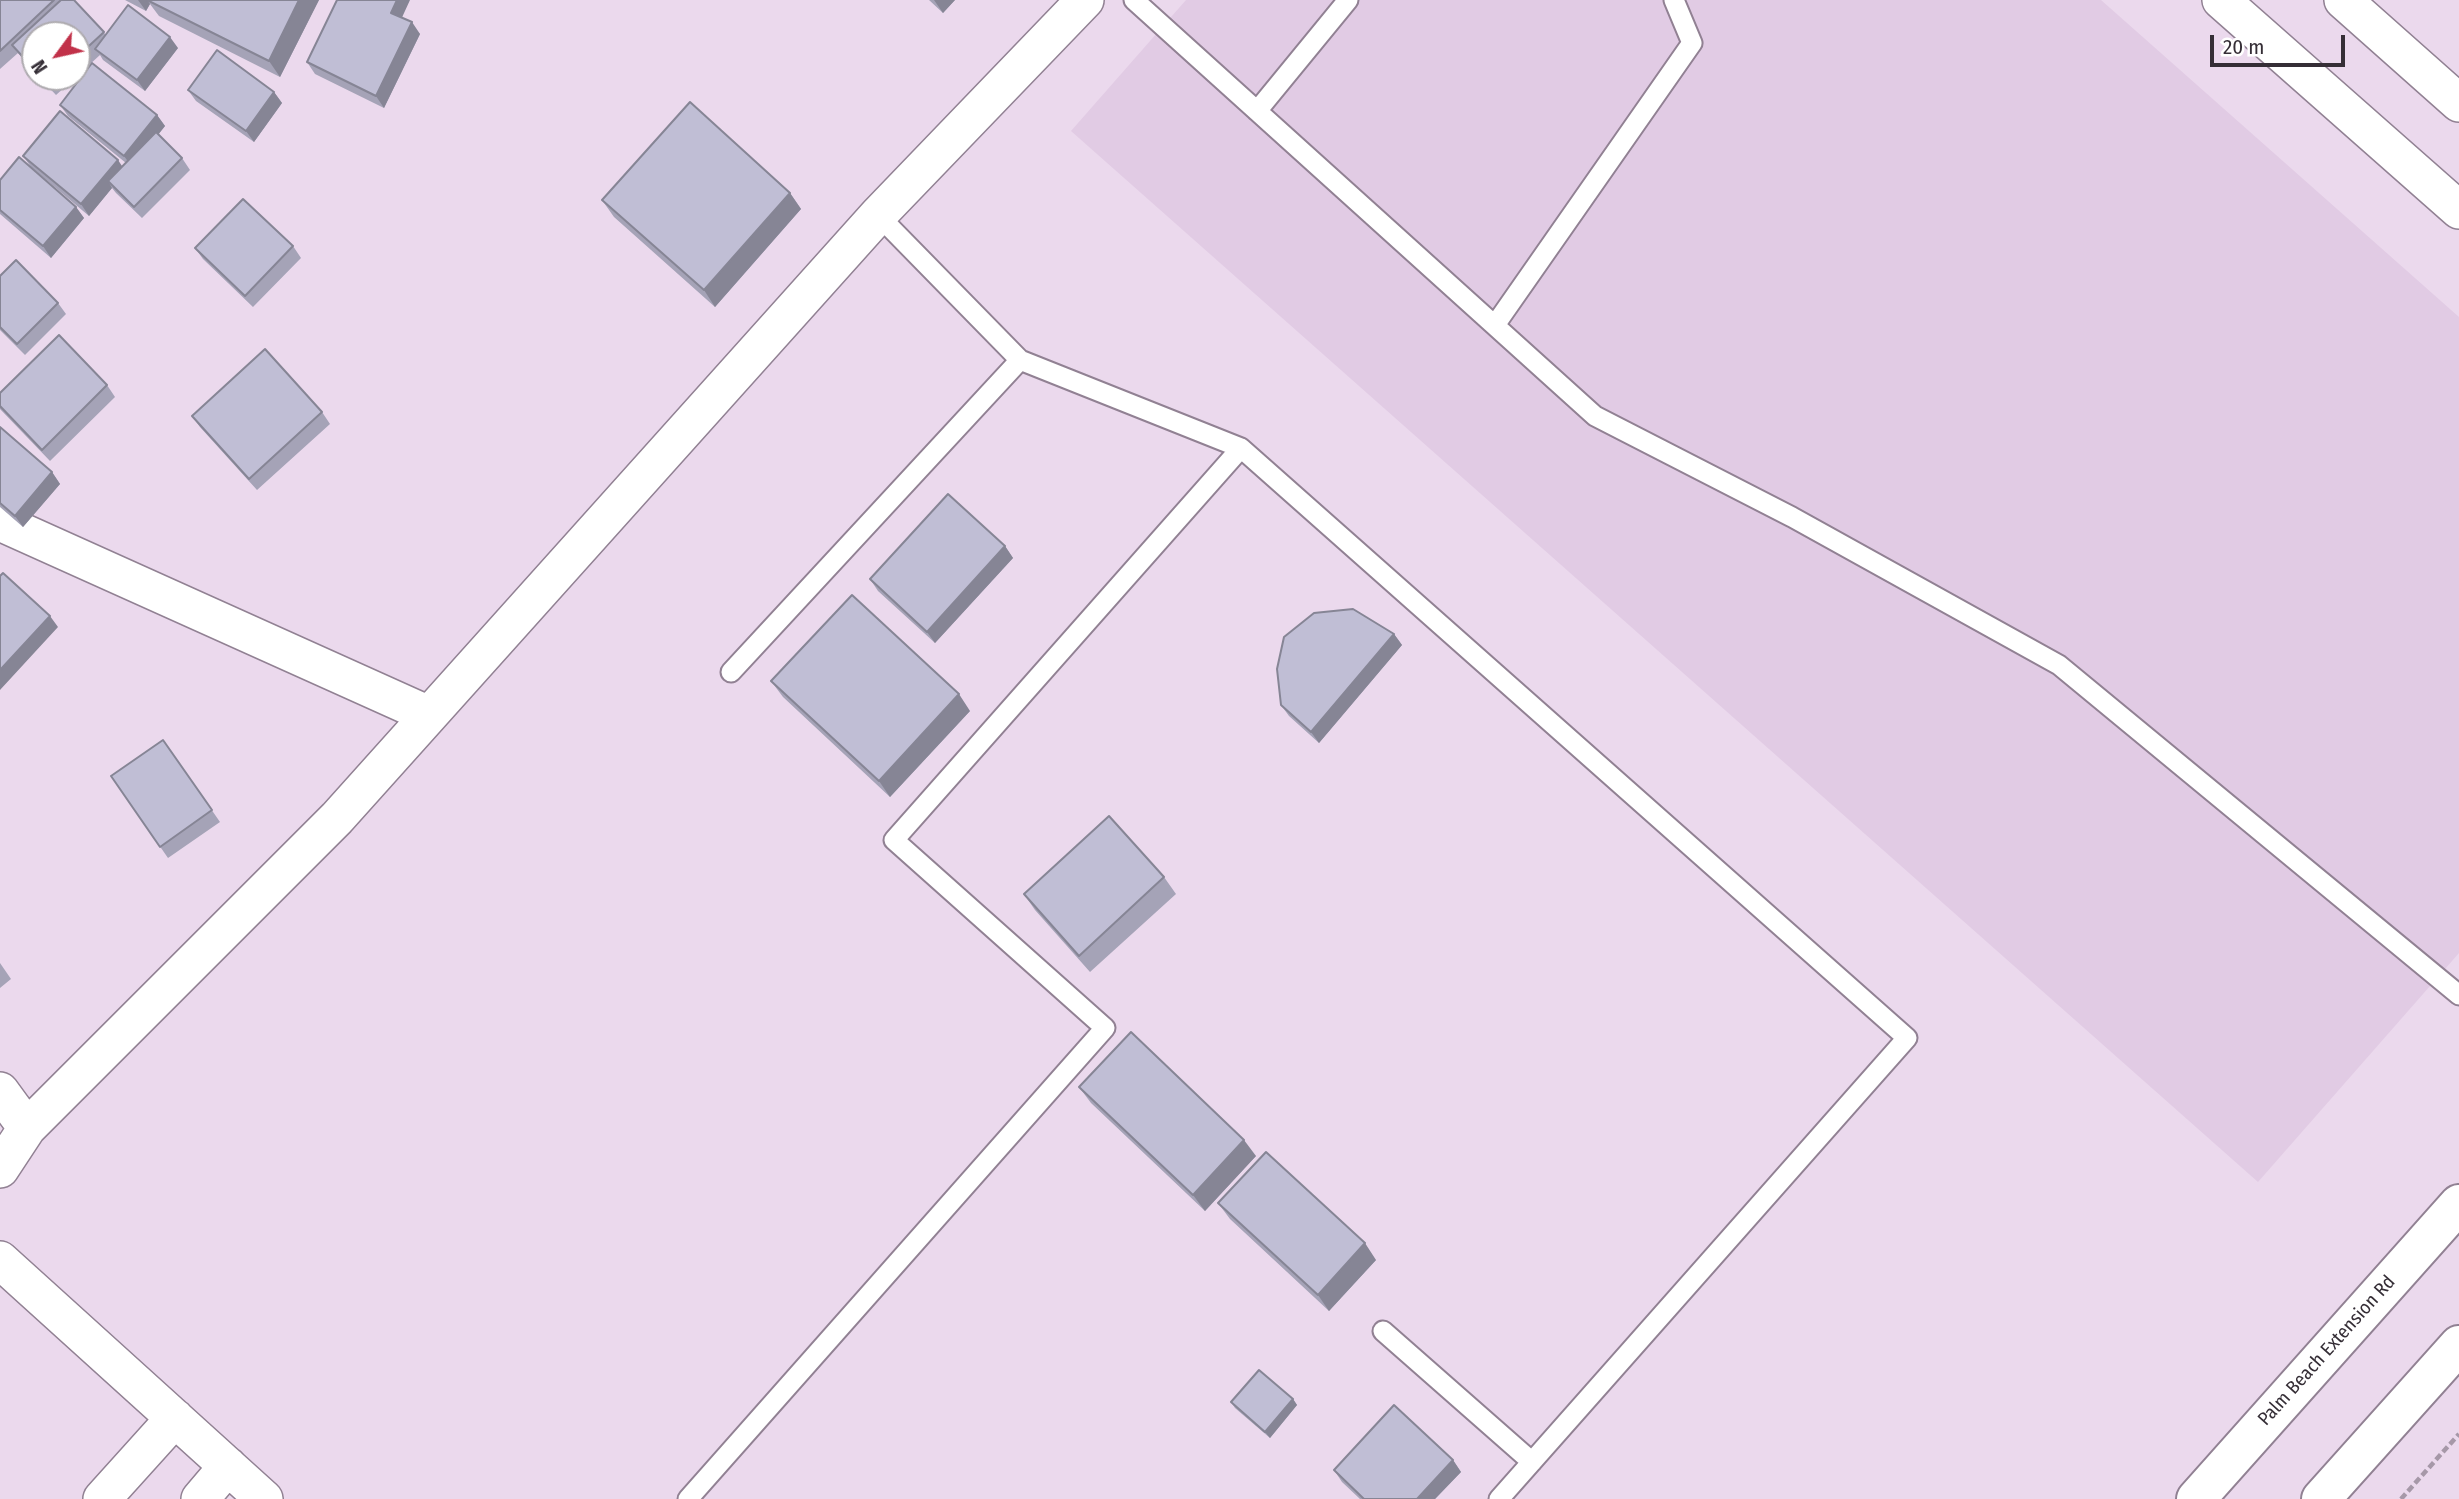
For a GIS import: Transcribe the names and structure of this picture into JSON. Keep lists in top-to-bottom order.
{
  "streets": {
    "street": ["Palm Beach Extension Rd"]
  },
  "scale_bar": "20 m",
  "north": "bottom left"
}
